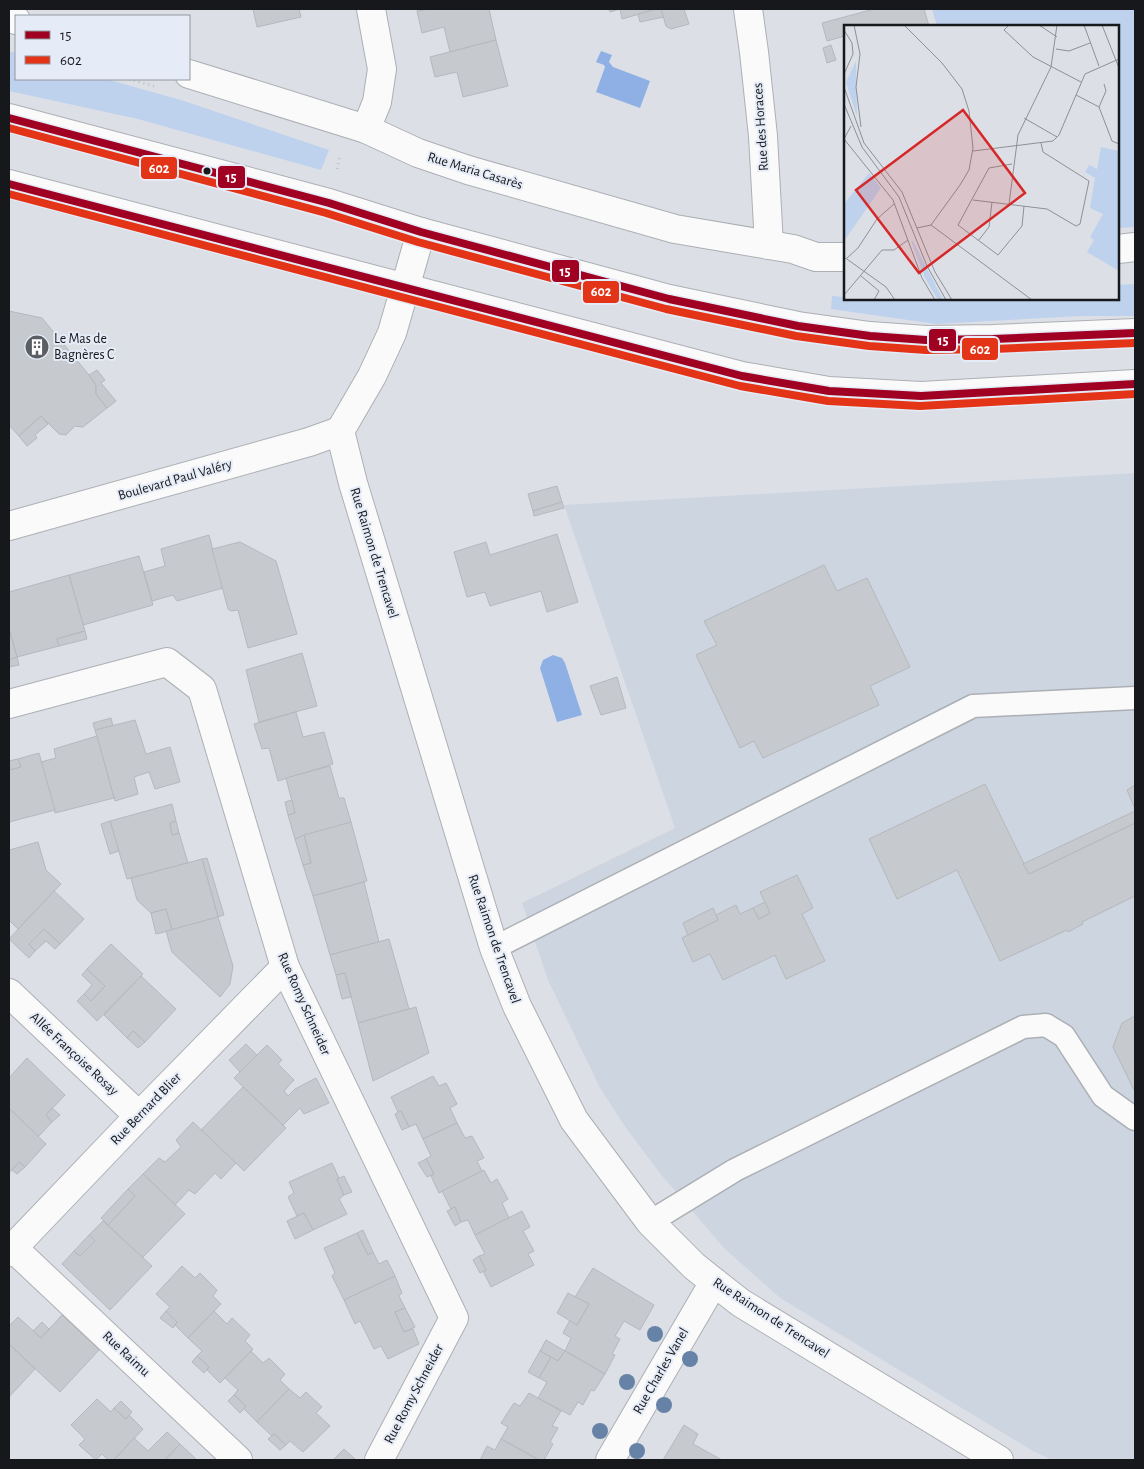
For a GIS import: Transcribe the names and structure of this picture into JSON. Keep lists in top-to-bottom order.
{
  "streets": {
    "street": [
      "Rue des Horaces",
      "Rue Maria Casarès",
      "Boulevard Paul Valéry",
      "Rue Raimon de Trencavel",
      "Rue Romy Schneider",
      "Allée Françoise Rosay",
      "Rue Bernard Blier",
      "Rue Raimu",
      "Rue Charles Vanel"
    ]
  },
  "crossings": [
    ["Rue des Horaces", "Rue Maria Casarès"],
    ["Boulevard Paul Valéry", "Rue Raimon de Trencavel"],
    ["Rue Raimon de Trencavel", "Rue Charles Vanel"],
    ["Rue Romy Schneider", "Rue Bernard Blier"],
    ["Allée Françoise Rosay", "Rue Bernard Blier"],
    ["Rue Bernard Blier", "Rue Raimu"]
  ],
  "places": {
    "building": ["Le Mas de Bagnères C"]
  },
  "lines": ["transit line 15", "transit line 602"],
  "legend": ["15", "602"]
}
